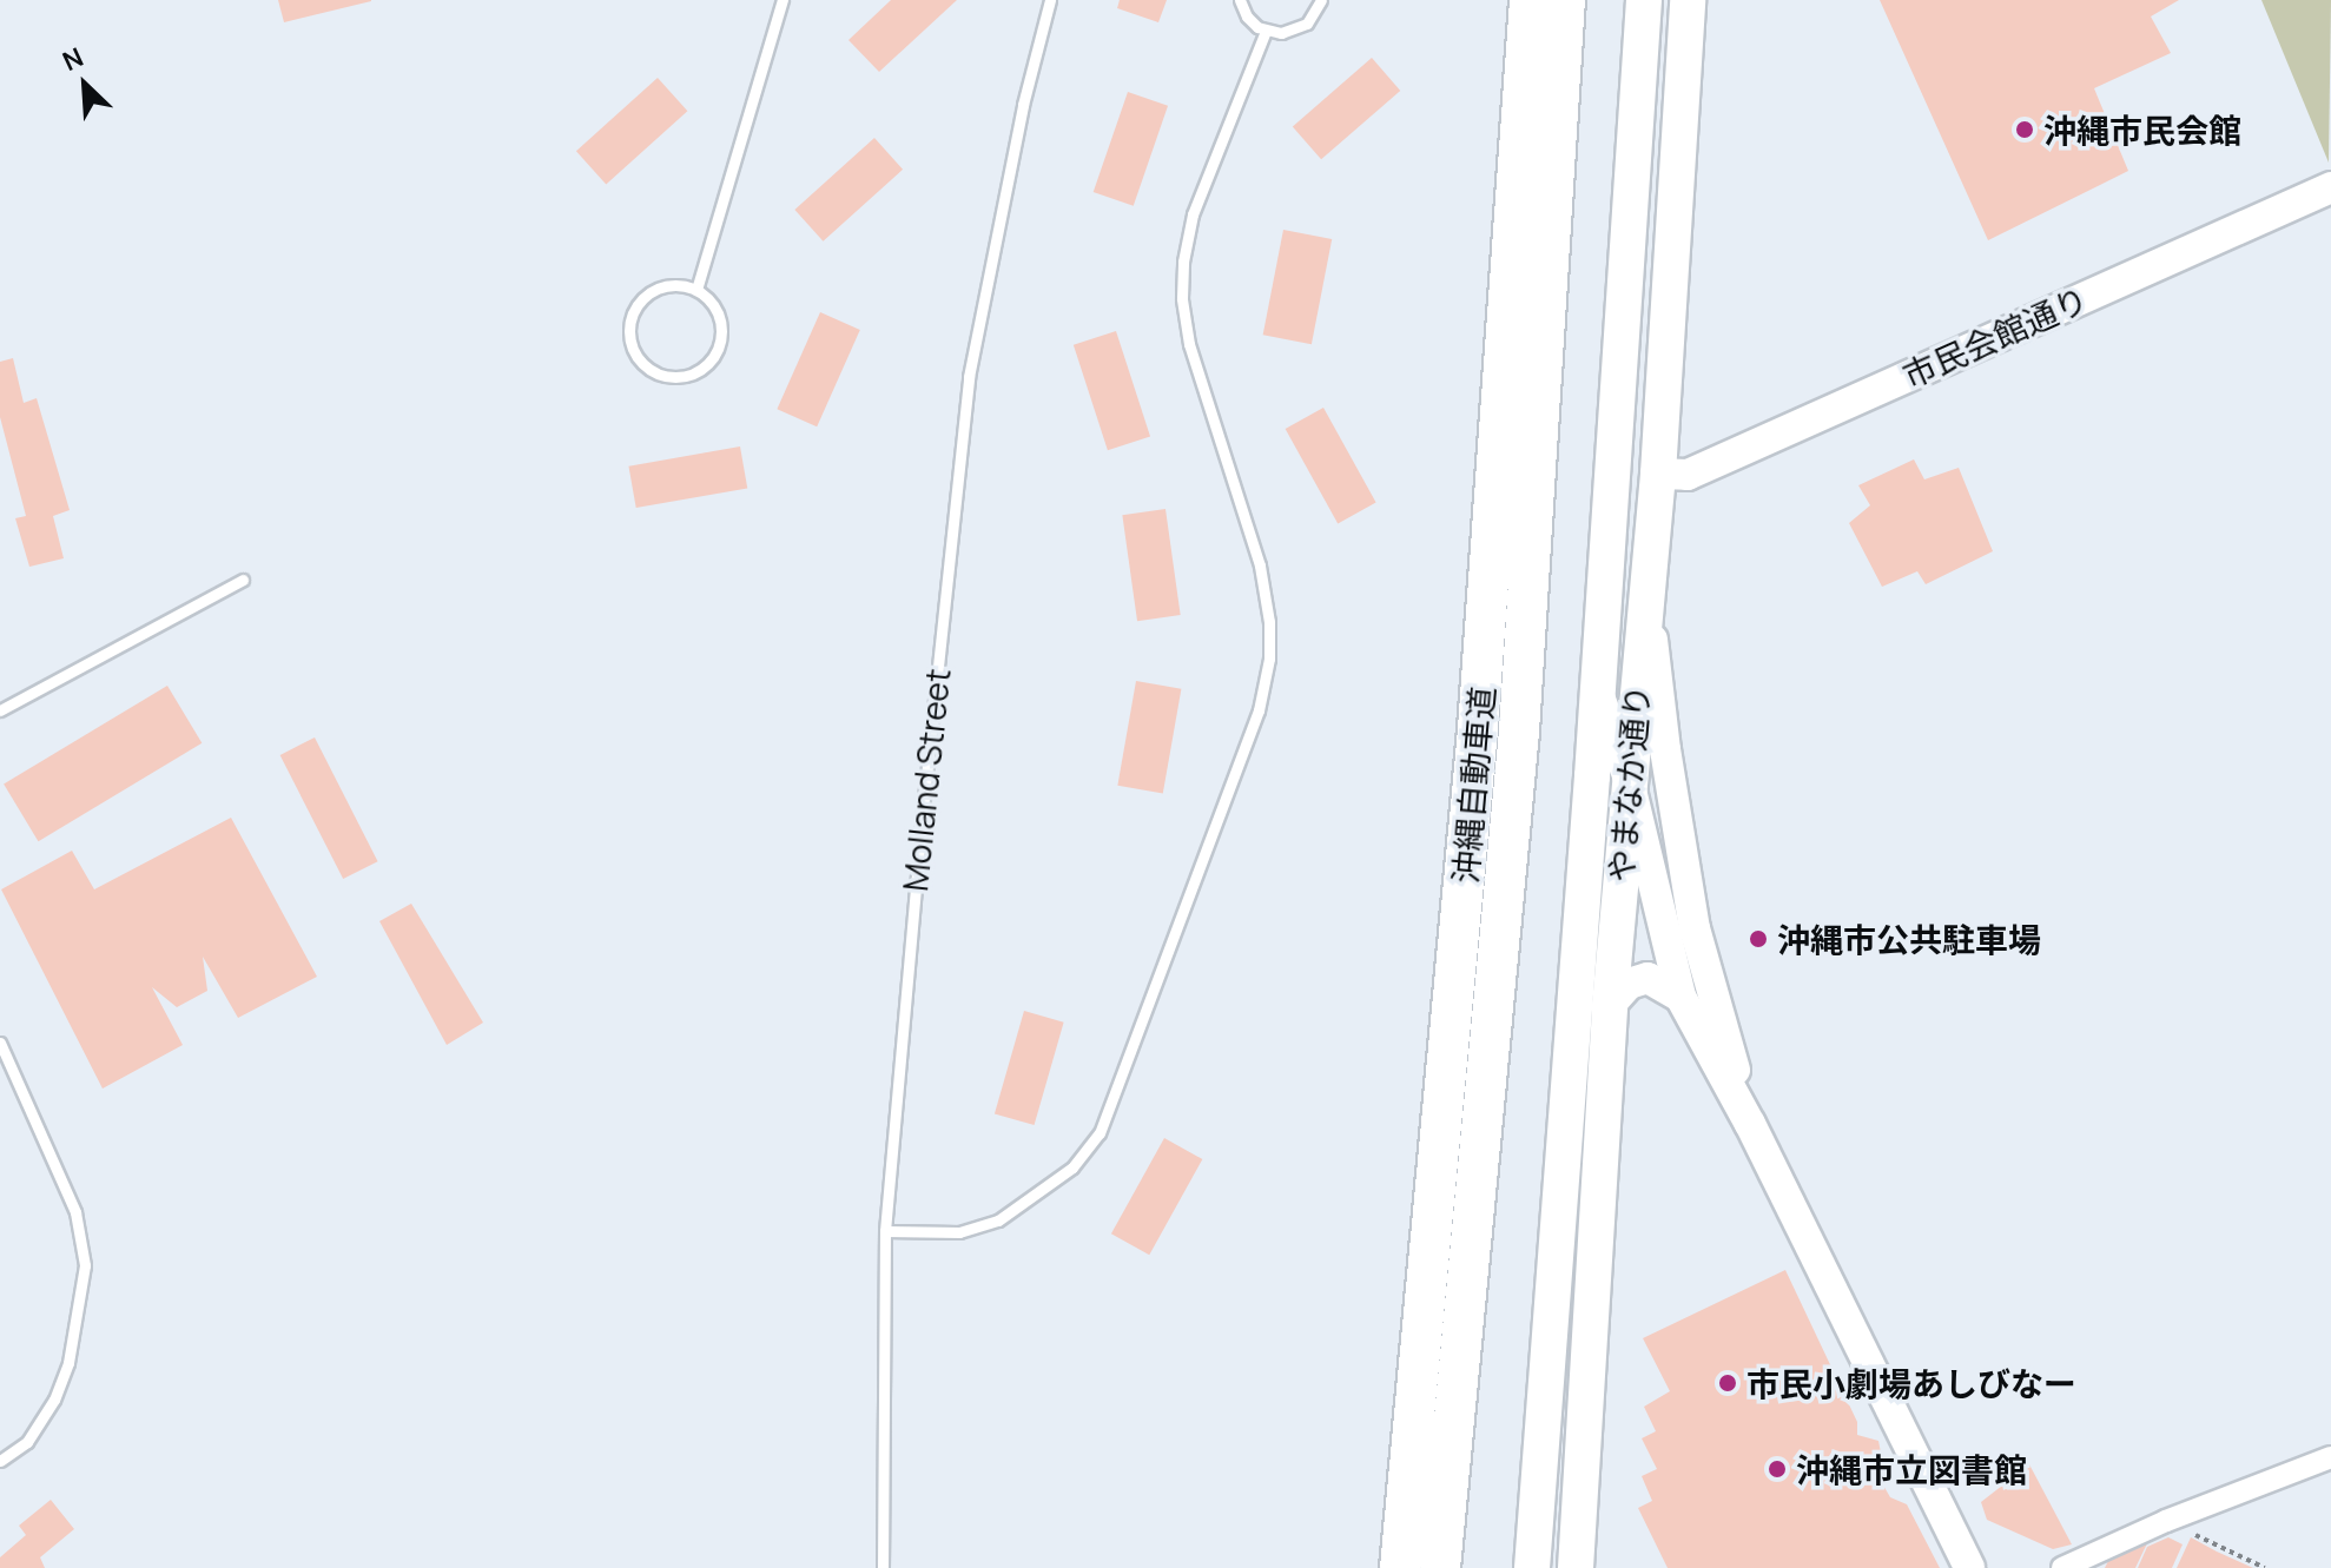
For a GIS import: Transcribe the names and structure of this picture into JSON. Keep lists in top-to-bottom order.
{
  "streets": {
    "highway": ["沖縄自動車道"],
    "main road": ["やまなか通り"],
    "street": ["市民会館通り"],
    "lane": ["Molland Street"]
  },
  "crossings": [
    ["市民会館通り", "やまなか通り"]
  ],
  "places": [
    "沖縄市民会館",
    "沖縄市公共駐車場",
    "市民小劇場あしびなー",
    "沖縄市立図書館"
  ],
  "north": "top left"
}
